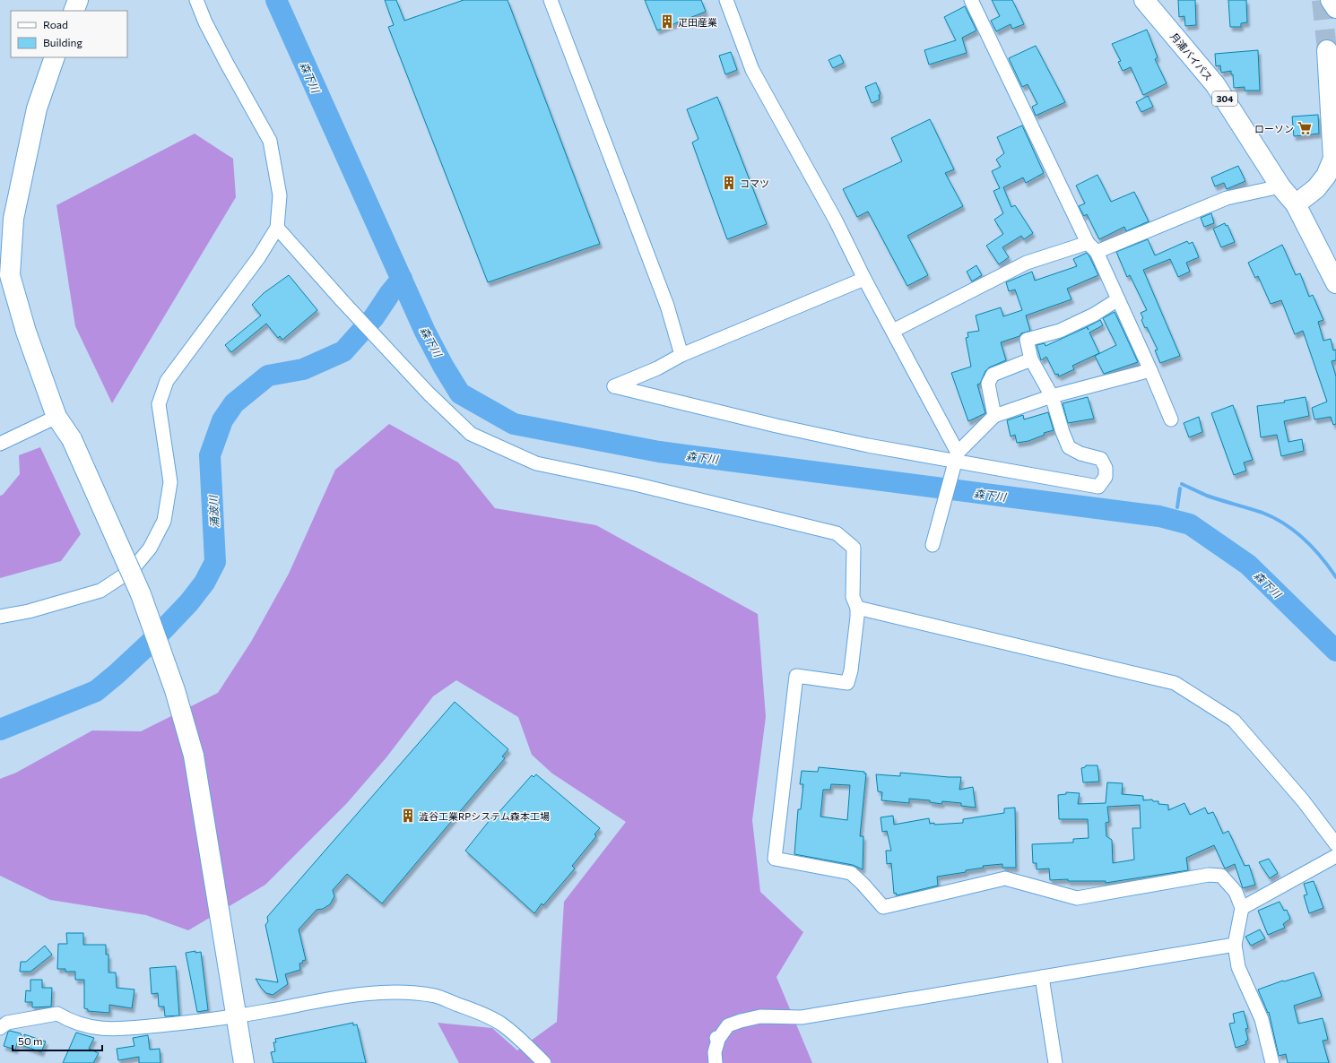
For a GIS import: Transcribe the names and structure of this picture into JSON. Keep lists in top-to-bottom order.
{
  "streets": {
    "main road": ["月浦バイパス", "304"]
  },
  "crossings": [
    ["月浦バイパス", "304"]
  ],
  "water": ["森下川", "涌波川"],
  "places": {
    "building": ["疋田産業", "コマツ", "澁谷工業RPシステム森本工場"],
    "supermarket": ["ローソン"]
  },
  "legend": ["Road", "Building"],
  "scale_bar": "50 m"
}
